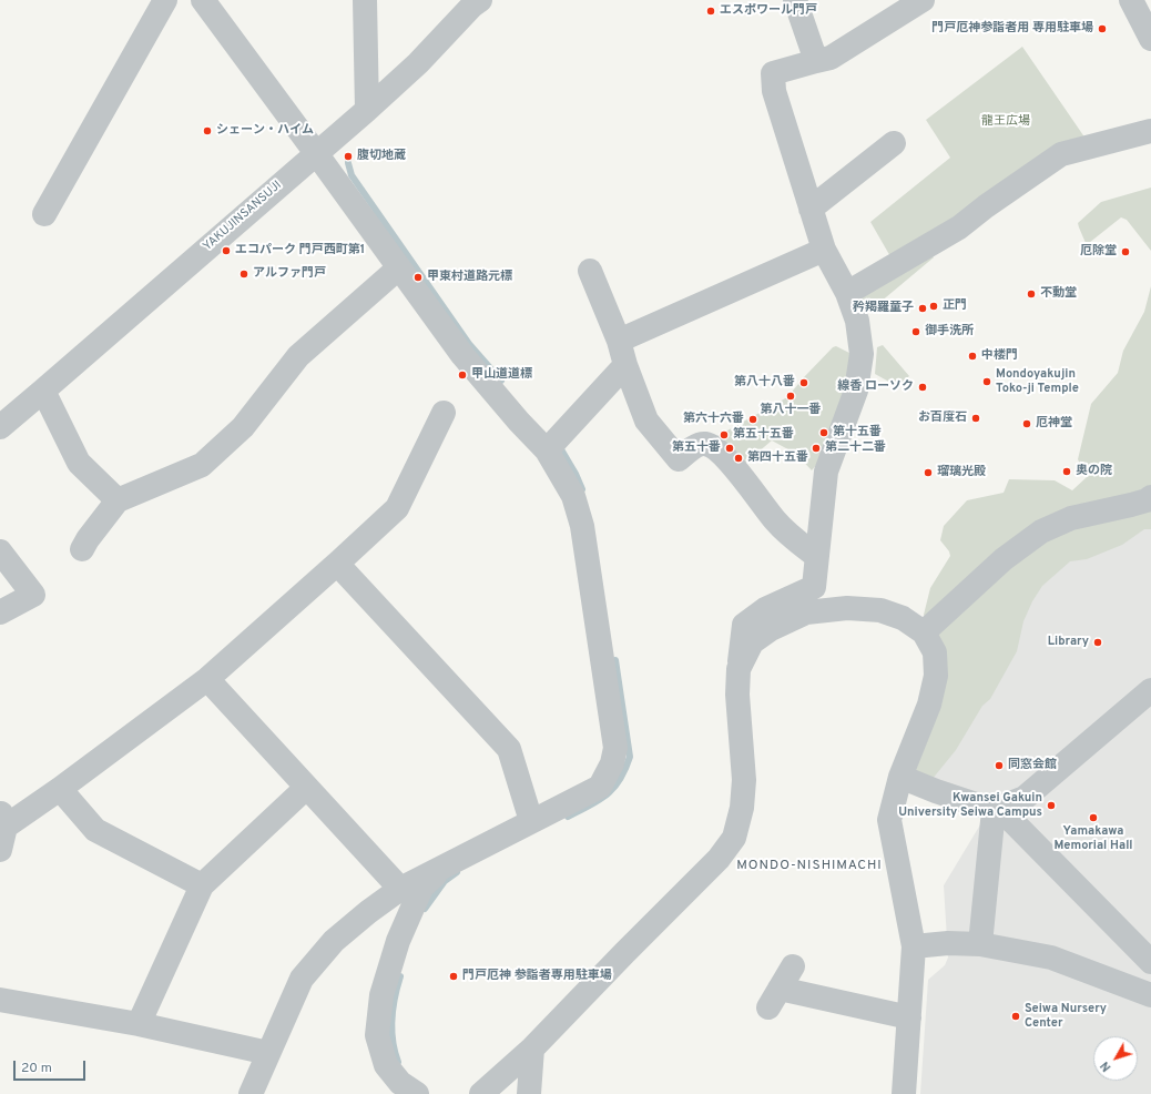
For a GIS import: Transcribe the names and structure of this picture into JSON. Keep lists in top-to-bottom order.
{
  "streets": {
    "street": ["YAKUJINSANSUJI"]
  },
  "districts": ["MONDO-NISHIMACHI"],
  "parks": ["龍王広場"],
  "places": [
    "エスポワール門戸",
    "門戸厄神参詣者用 専用駐車場",
    "シェーン・ハイム",
    "腹切地蔵",
    "エコパーク 門戸西町第1",
    "厄除堂",
    "アルファ門戸",
    "甲東村道路元標",
    "不動堂",
    "正門",
    "矜羯羅童子",
    "御手洗所",
    "中楼門",
    "甲山道道標",
    "Mondoyakujin Toko-ji Temple",
    "第八十八番",
    "線香 ローソク",
    "第八十一番",
    "お百度石",
    "第六十六番",
    "厄神堂",
    "第十五番",
    "第五十五番",
    "第五十番",
    "第二十二番",
    "第四十五番",
    "奥の院",
    "瑠璃光殿",
    "Library",
    "同窓会館",
    "Kwansei Gakuin University Seiwa Campus",
    "Yamakawa Memorial Hall",
    "門戸厄神 参詣者専用駐車場",
    "Seiwa Nursery Center"
  ],
  "scale_bar": "20 m",
  "north": "bottom left"
}
